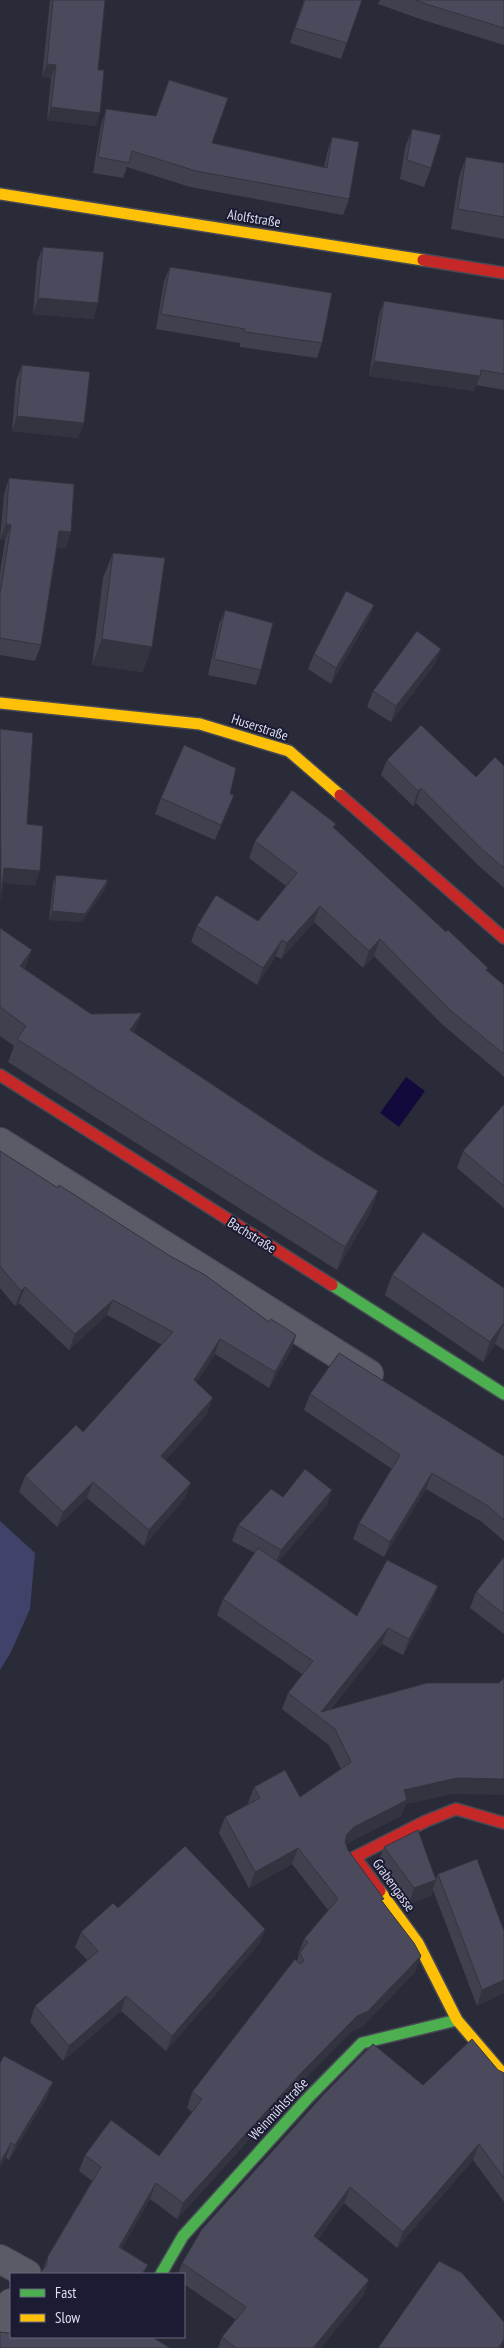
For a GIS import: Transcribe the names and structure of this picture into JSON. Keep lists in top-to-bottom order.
{
  "streets": {
    "street": [
      "Alolfstraße",
      "Huserstraße",
      "Bachstraße",
      "Grabengasse",
      "Weinmühlstraße"
    ]
  },
  "crossings": [
    ["Grabengasse", "Weinmühlstraße"]
  ],
  "legend": ["Fast", "Slow"]
}
